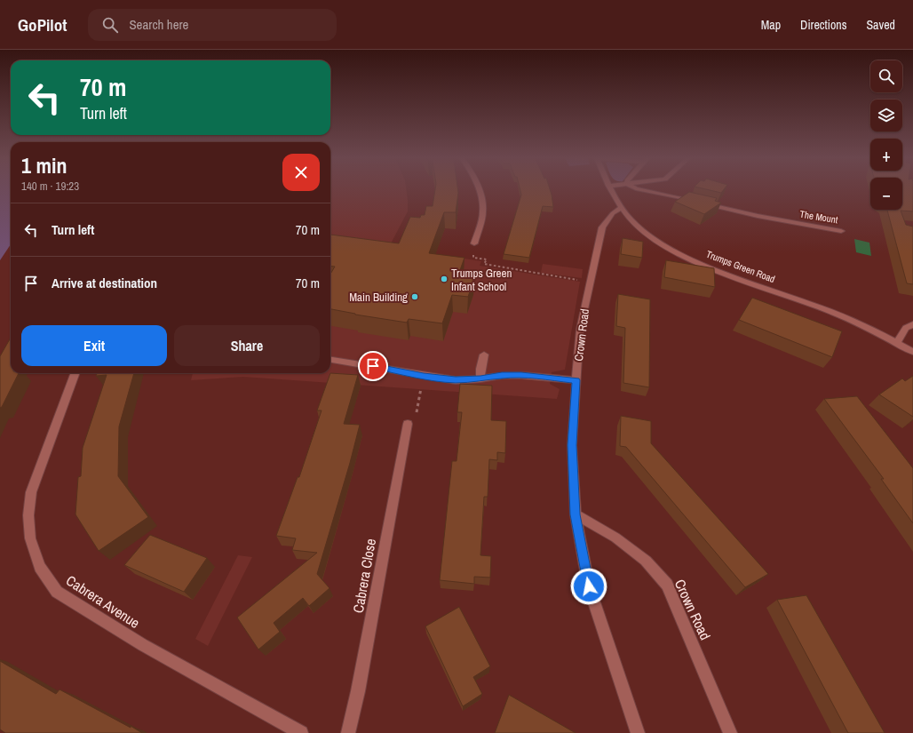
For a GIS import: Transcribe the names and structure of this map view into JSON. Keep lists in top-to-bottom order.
{
  "streets": {
    "street": [
      "The Mount",
      "Trumps Green Road",
      "Crown Road",
      "Cabrera Close",
      "Cabrera Avenue"
    ]
  },
  "crossings": [
    ["Trumps Green Road", "Crown Road"]
  ],
  "places": ["Trumps Green Infant School", "Main Building"],
  "page": {
    "header": "GoPilot",
    "search": "Search here",
    "nav": ["Map", "Directions", "Saved"],
    "map_buttons": ["+", "−"],
    "turn": ["70 m", "Turn left"],
    "heading": ["1 min", "140 m · 19:23"],
    "list": [
      {
        "name": "Turn left",
        "value": "70 m"
      },
      {
        "name": "Arrive at destination",
        "value": "70 m"
      }
    ],
    "buttons": ["Exit", "Share"]
  }
}
